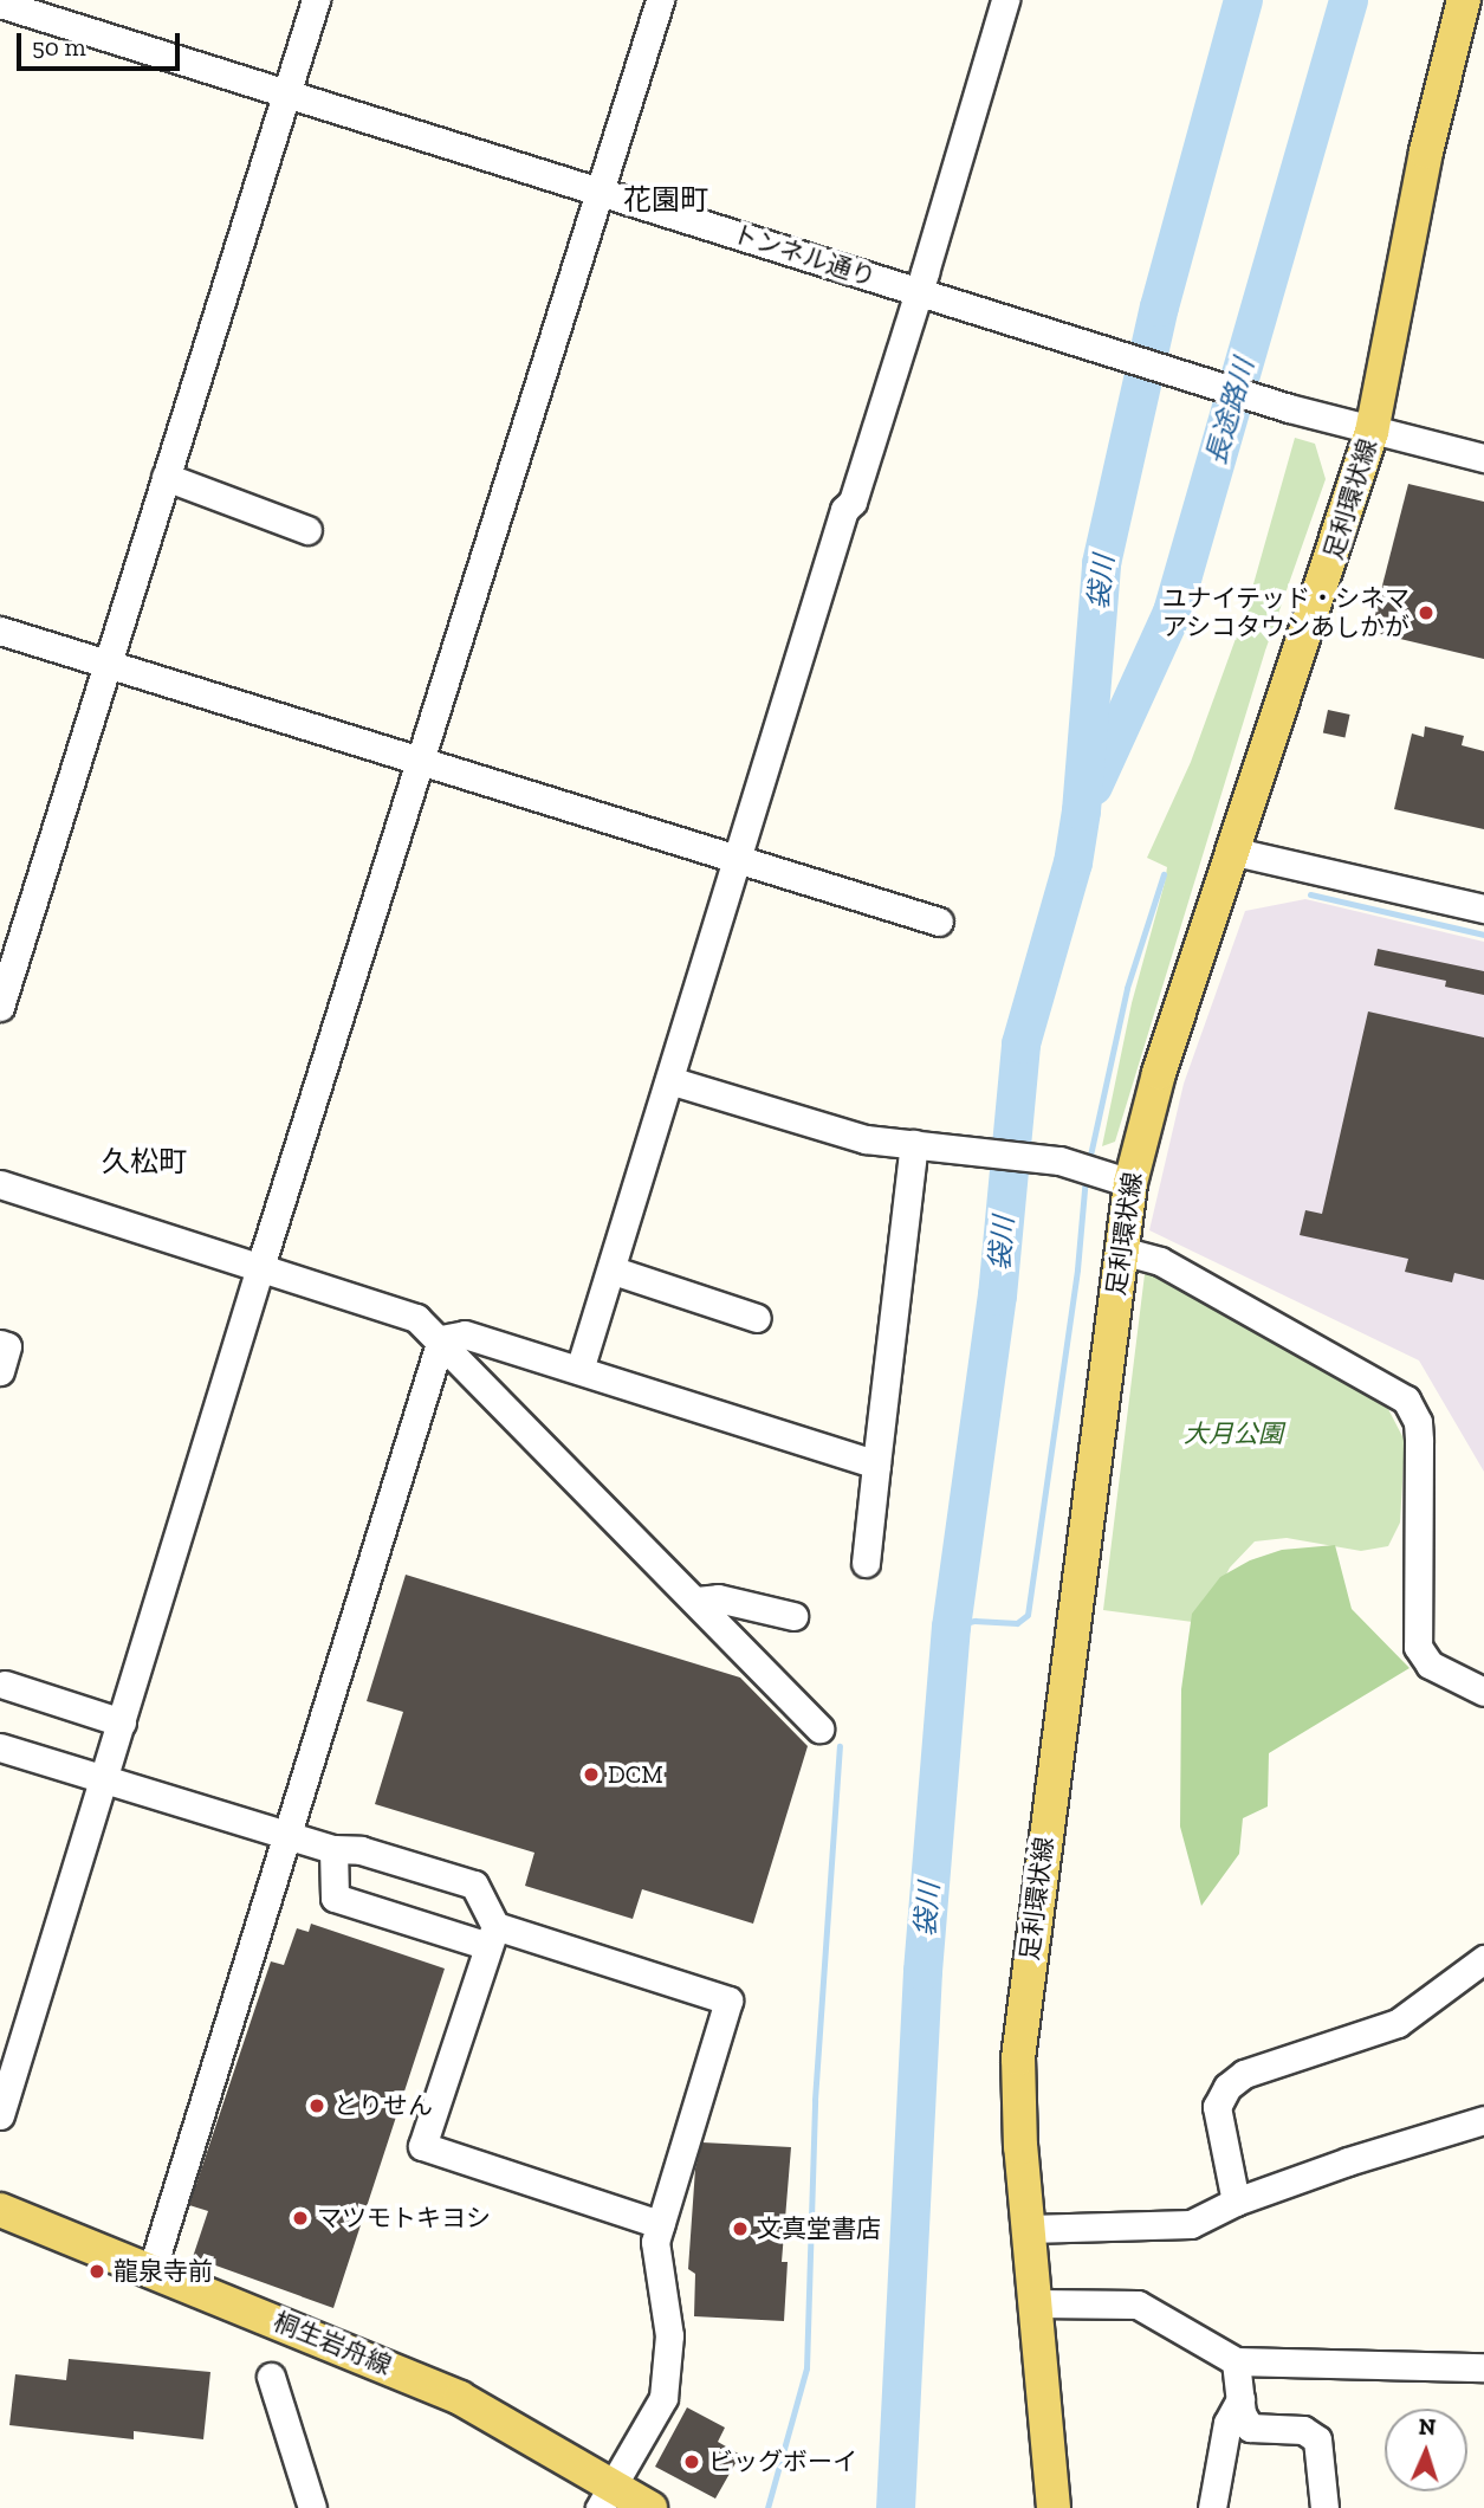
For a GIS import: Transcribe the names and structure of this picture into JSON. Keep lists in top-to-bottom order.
{
  "streets": {
    "main road": ["足利環状線", "桐生岩舟線"],
    "street": ["トンネル通り"]
  },
  "crossings": [
    ["トンネル通り", "足利環状線"]
  ],
  "districts": ["花園町", "久松町"],
  "water": ["長途路川", "袋川"],
  "parks": ["大月公園"],
  "places": [
    "ユナイテッド・シネマ アシコタウンあしかが",
    "DCM",
    "とりせん",
    "マツモトキヨシ",
    "文真堂書店",
    "龍泉寺前",
    "ビッグボーイ"
  ],
  "scale_bar": "50 m",
  "north": "top"
}
